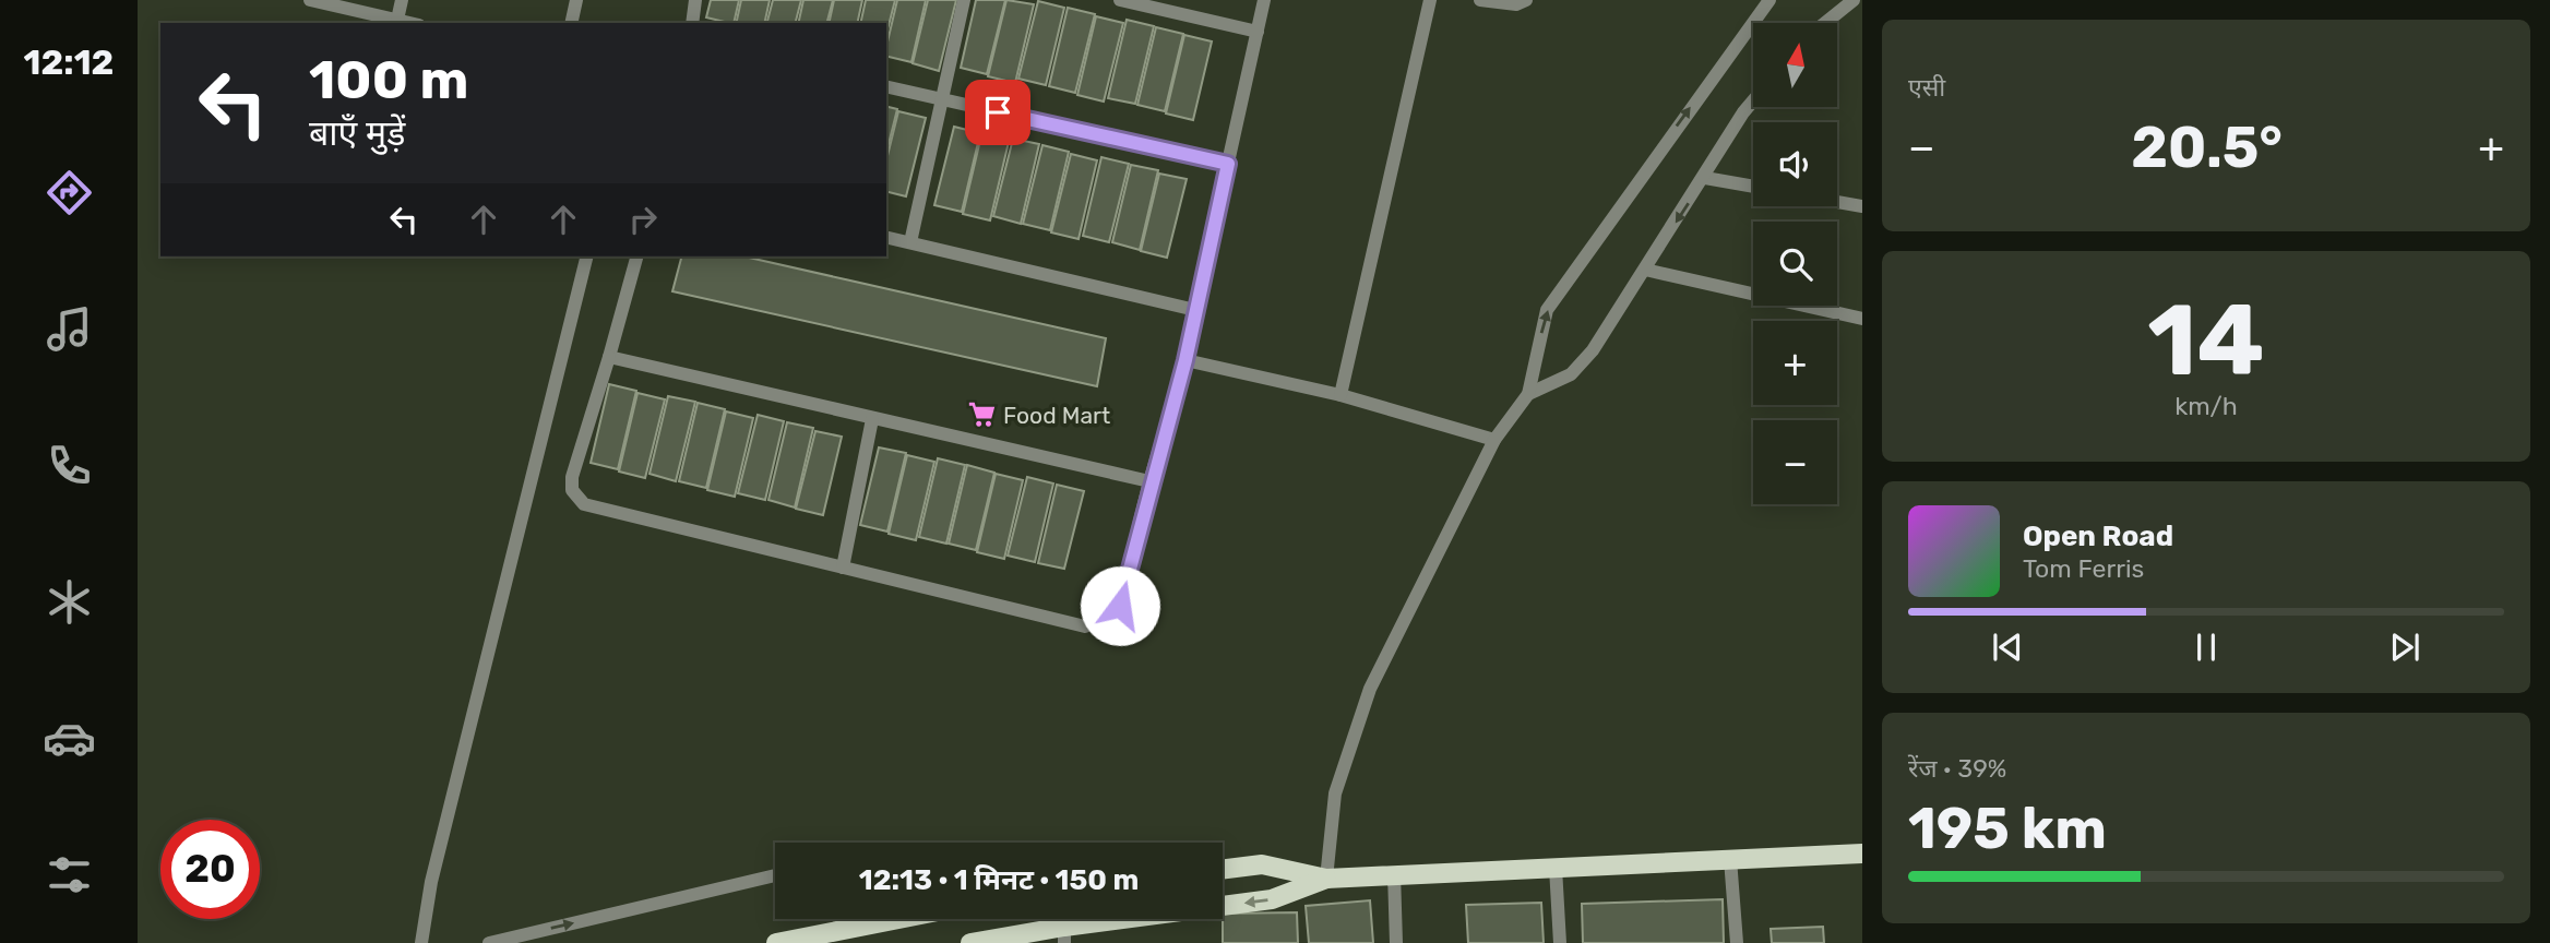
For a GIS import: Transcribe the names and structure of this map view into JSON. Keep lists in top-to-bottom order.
{
  "places": {
    "supermarket": ["Food Mart"]
  },
  "north": "top",
  "page": {
    "tabs": "12:12",
    "tile": [
      "एसी",
      ["14", "km/h"],
      ["रेंज · 39%", "195 km"]
    ],
    "map_buttons": ["+", "−"],
    "turn": ["100 m", "बाएँ मुड़ें"],
    "heat": ["−", "20.5°", "+"],
    "song": ["Open Road", "Tom Ferris"],
    "limit": "20",
    "trip": "12:13 · 1 मिनट · 150 m"
  }
}
